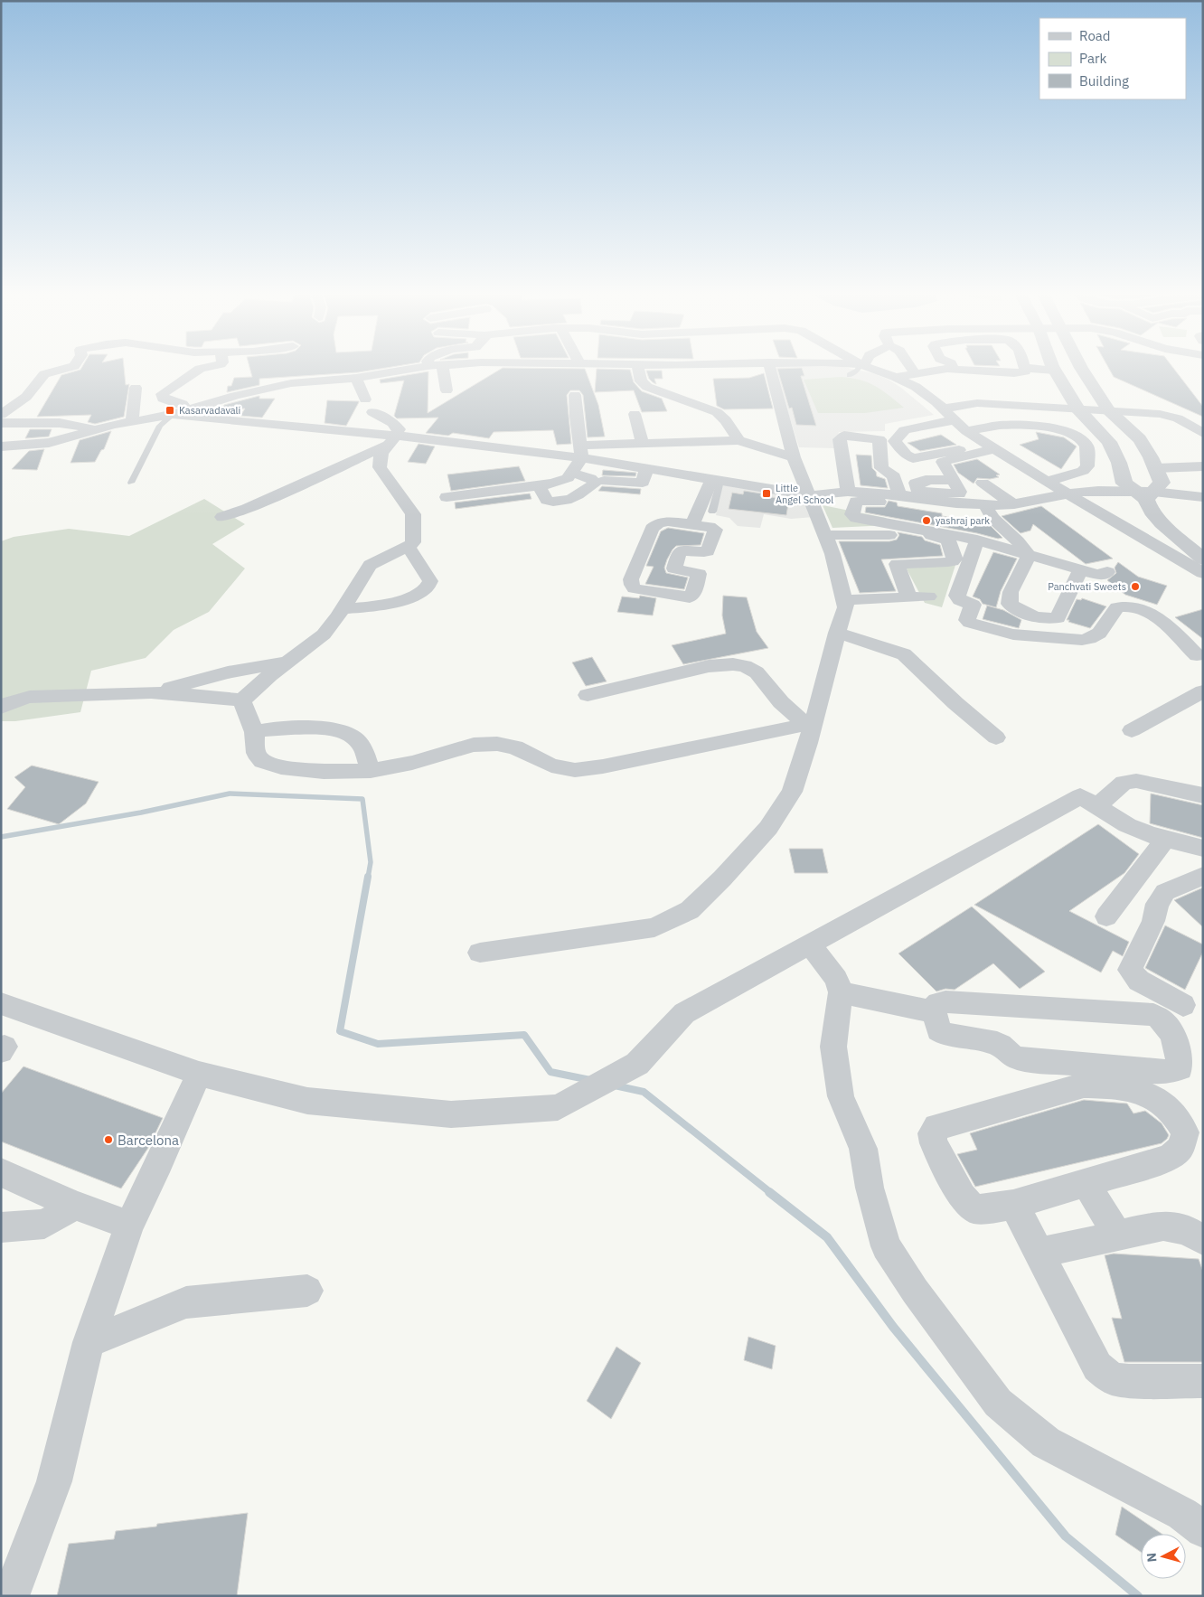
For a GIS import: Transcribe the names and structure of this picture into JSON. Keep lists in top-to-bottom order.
{
  "places": {
    "transit": ["Kasarvadavali", "Little Angel School"],
    "other": ["yashraj park", "Panchvati Sweets", "Barcelona"]
  },
  "legend": ["Road", "Park", "Building"],
  "north": "left"
}
